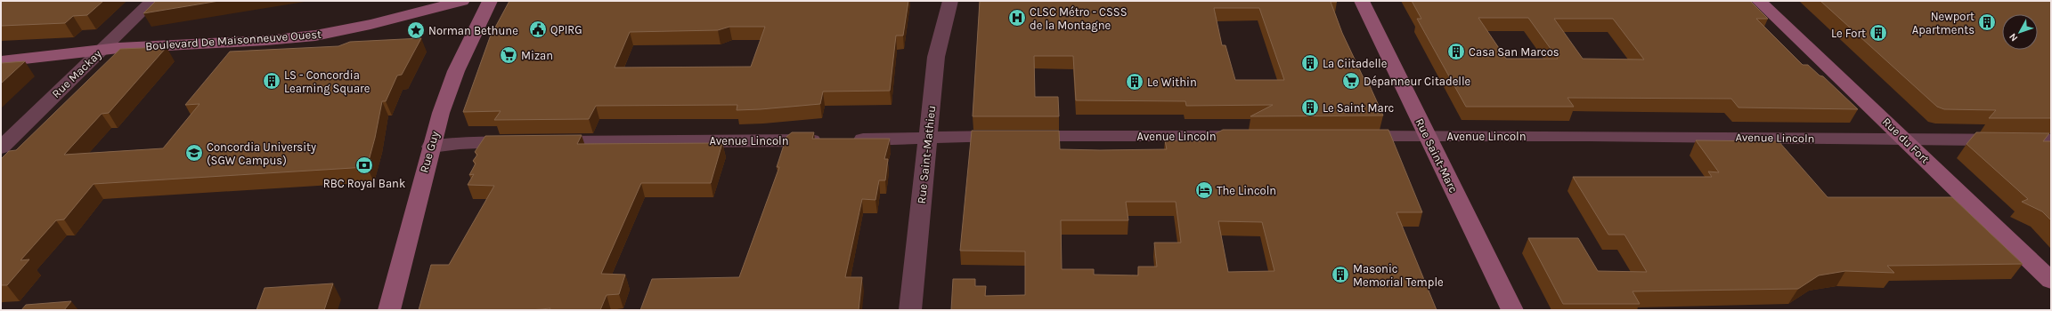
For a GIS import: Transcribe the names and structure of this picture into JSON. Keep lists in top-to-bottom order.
{
  "streets": {
    "street": [
      "Boulevard De Maisonneuve Ouest",
      "Rue Mackay",
      "Avenue Lincoln",
      "Rue du Fort",
      "Rue Guy",
      "Rue Saint-Mathieu",
      "Rue Saint-Marc"
    ]
  },
  "crossings": [
    ["Boulevard De Maisonneuve Ouest", "Rue Mackay"],
    ["Avenue Lincoln", "Rue du Fort"],
    ["Avenue Lincoln", "Rue Guy"],
    ["Avenue Lincoln", "Rue Saint-Mathieu"],
    ["Avenue Lincoln", "Rue Saint-Marc"]
  ],
  "places": {
    "hospital": ["CLSC Métro - CSSS de la Montagne"],
    "building": [
      "Newport Apartments",
      "Le Fort",
      "Casa San Marcos",
      "La Ciitadelle",
      "LS - Concordia Learning Square",
      "Le Within",
      "Le Saint Marc",
      "Masonic Memorial Temple"
    ],
    "public building": ["QPIRG"],
    "place": ["Norman Bethune"],
    "supermarket": ["Mizan", "Dépanneur Citadelle"],
    "school or university": ["Concordia University (SGW Campus)"],
    "bank": ["RBC Royal Bank"],
    "hotel": ["The Lincoln"]
  },
  "north": "bottom left"
}
